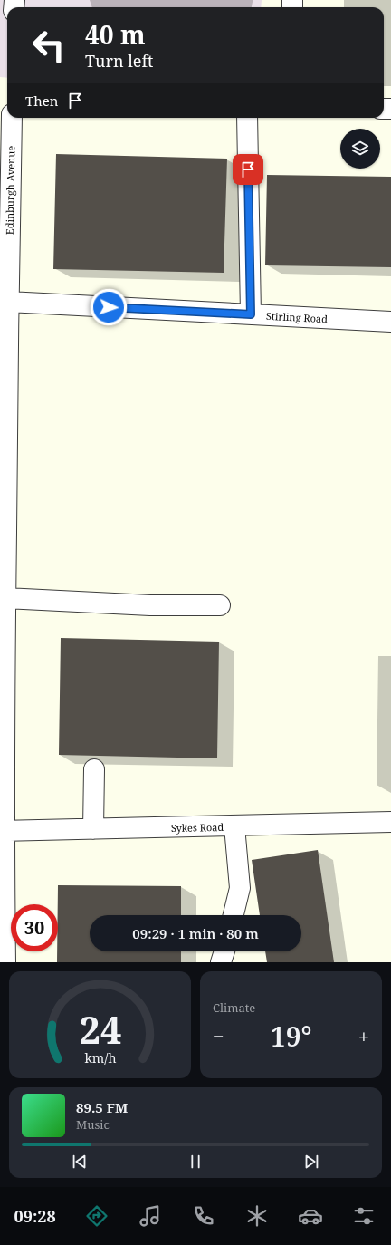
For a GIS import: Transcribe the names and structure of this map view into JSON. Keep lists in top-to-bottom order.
{
  "streets": {
    "street": ["Edinburgh Avenue", "Stirling Road", "Sykes Road"]
  },
  "crossings": [
    ["Edinburgh Avenue", "Stirling Road"],
    ["Edinburgh Avenue", "Sykes Road"]
  ],
  "page": {
    "turn": ["40 m", "Turn left"],
    "then": "Then",
    "limit": "30",
    "trip": "09:29 · 1 min · 80 m",
    "tile": "Climate",
    "heat": ["−", "19°", "+"],
    "song": ["89.5 FM", "Music"],
    "tabs": "09:28",
    "gauge": ["24", "km/h"]
  }
}
